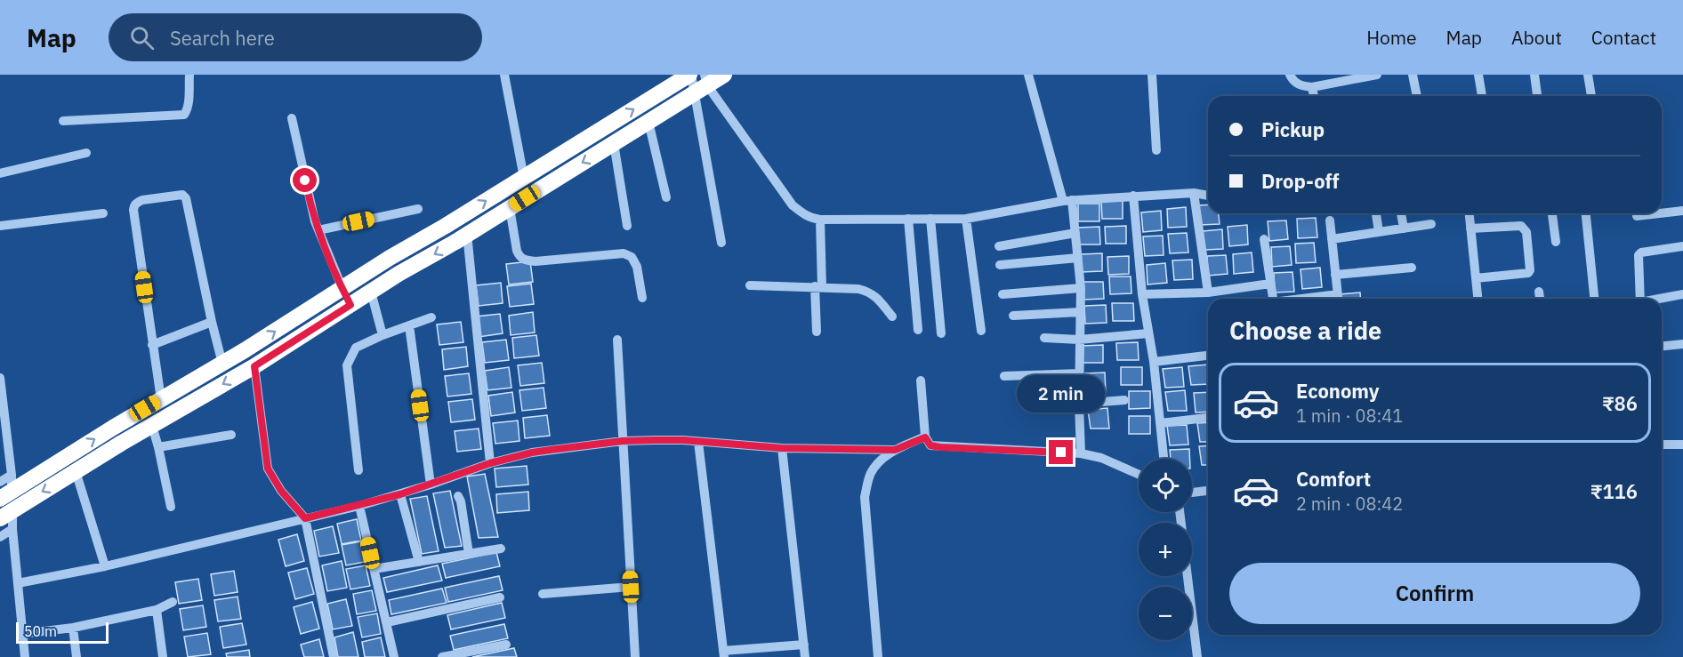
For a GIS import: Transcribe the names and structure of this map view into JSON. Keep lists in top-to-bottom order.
{
  "scale_bar": "50 m",
  "page": {
    "header": "Map",
    "search": "Search here",
    "nav": [
      "Home",
      "Map",
      "About",
      "Contact"
    ],
    "banner": ["Pickup", "Drop-off"],
    "heading": "Choose a ride",
    "list": [
      {
        "name": "Economy",
        "note": "1 min · 08:41",
        "value": "₹86"
      },
      {
        "name": "Comfort",
        "note": "2 min · 08:42",
        "value": "₹116"
      }
    ],
    "bubble": "2 min",
    "map_buttons": ["+", "−"],
    "buttons": "Confirm",
    "scale": "50 m"
  }
}
